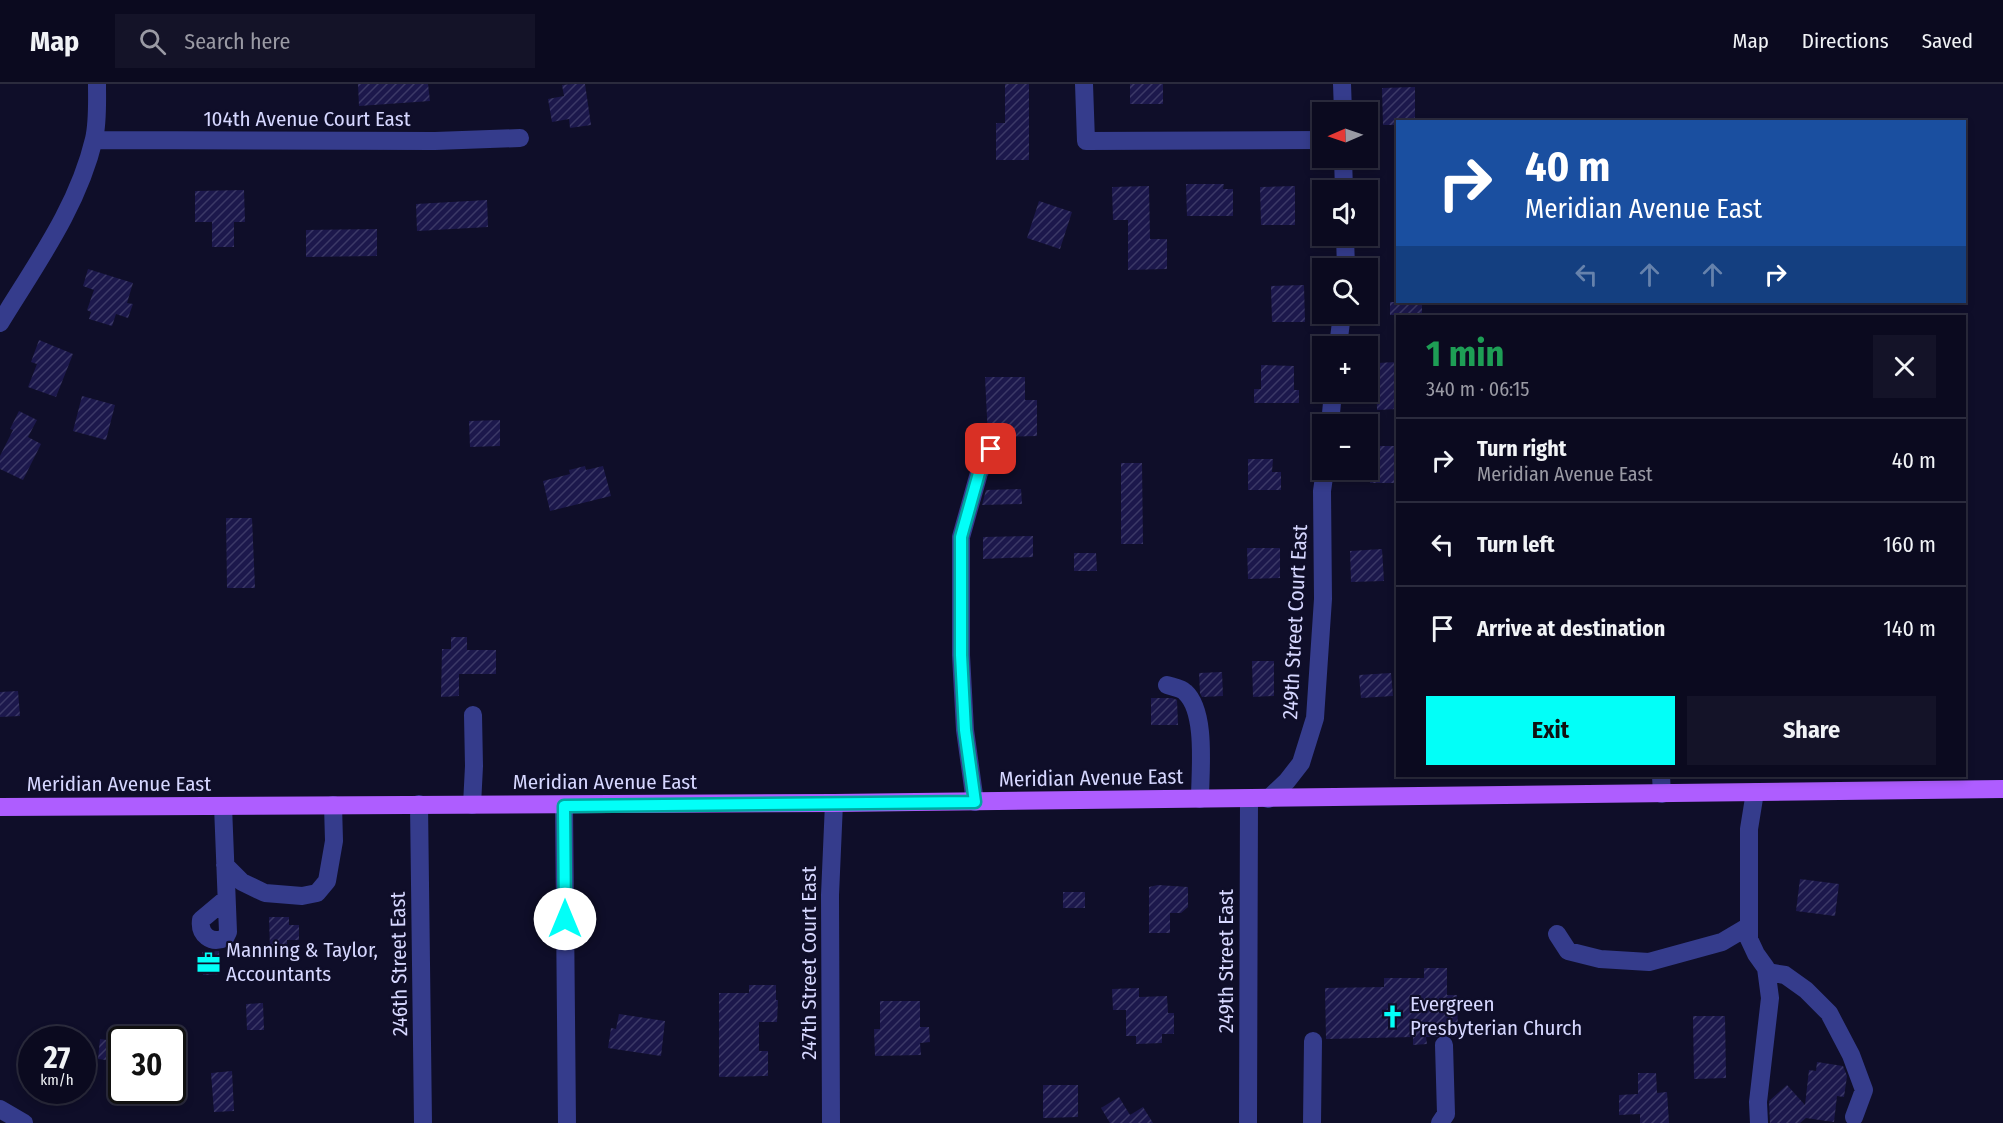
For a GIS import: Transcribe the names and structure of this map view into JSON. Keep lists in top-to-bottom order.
{
  "streets": {
    "main road": ["Meridian Avenue East"],
    "street": [
      "104th Avenue Court East",
      "249th Street Court East",
      "249th Street East",
      "247th Street Court East",
      "246th Street East"
    ]
  },
  "crossings": [
    ["249th Street Court East", "Meridian Avenue East"],
    ["Meridian Avenue East", "249th Street East"],
    ["Meridian Avenue East", "247th Street Court East"],
    ["Meridian Avenue East", "246th Street East"]
  ],
  "places": {
    "office": ["Manning & Taylor, Accountants"],
    "church": ["Evergreen Presbyterian Church"]
  },
  "north": "left",
  "page": {
    "header": "Map",
    "search": "Search here",
    "nav": ["Map", "Directions", "Saved"],
    "map_buttons": ["+", "−"],
    "turn": ["40 m", "Meridian Avenue East"],
    "heading": ["1 min", "340 m · 06:15"],
    "list": [
      {
        "name": "Turn right",
        "note": "Meridian Avenue East",
        "value": "40 m"
      },
      {
        "name": "Turn left",
        "value": "160 m"
      },
      {
        "name": "Arrive at destination",
        "value": "140 m"
      }
    ],
    "buttons": ["Exit", "Share"],
    "speed": "27 km/h",
    "limit": "30"
  }
}
